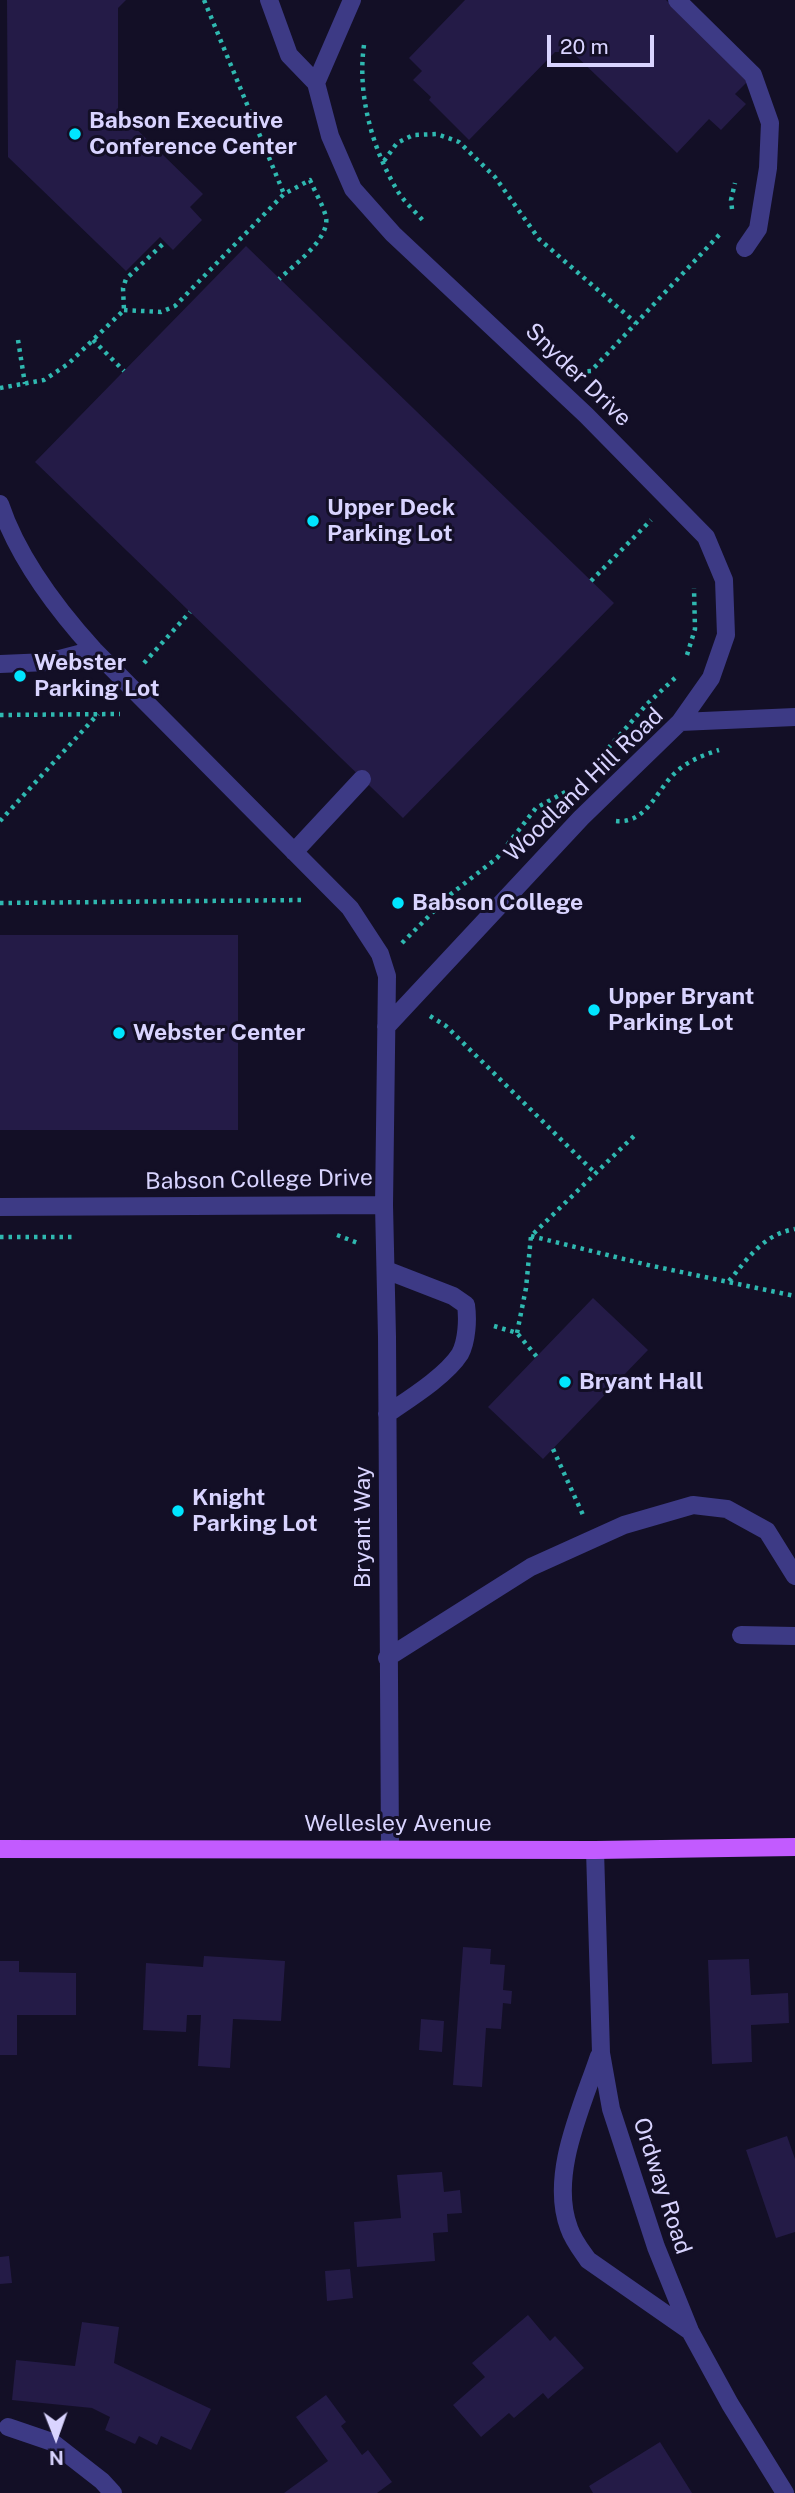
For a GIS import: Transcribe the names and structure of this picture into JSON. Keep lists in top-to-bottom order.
{
  "streets": {
    "main road": ["Wellesley Avenue"],
    "street": [
      "Snyder Drive",
      "Woodland Hill Road",
      "Babson College Drive",
      "Bryant Way",
      "Ordway Road"
    ]
  },
  "crossings": [
    ["Snyder Drive", "Woodland Hill Road"],
    ["Woodland Hill Road", "Babson College Drive"],
    ["Babson College Drive", "Bryant Way"],
    ["Bryant Way", "Wellesley Avenue"],
    ["Wellesley Avenue", "Ordway Road"]
  ],
  "places": [
    "Babson Executive Conference Center",
    "Upper Deck Parking Lot",
    "Webster Parking Lot",
    "Babson College",
    "Upper Bryant Parking Lot",
    "Webster Center",
    "Bryant Hall",
    "Knight Parking Lot"
  ],
  "scale_bar": "20 m",
  "north": "bottom"
}
